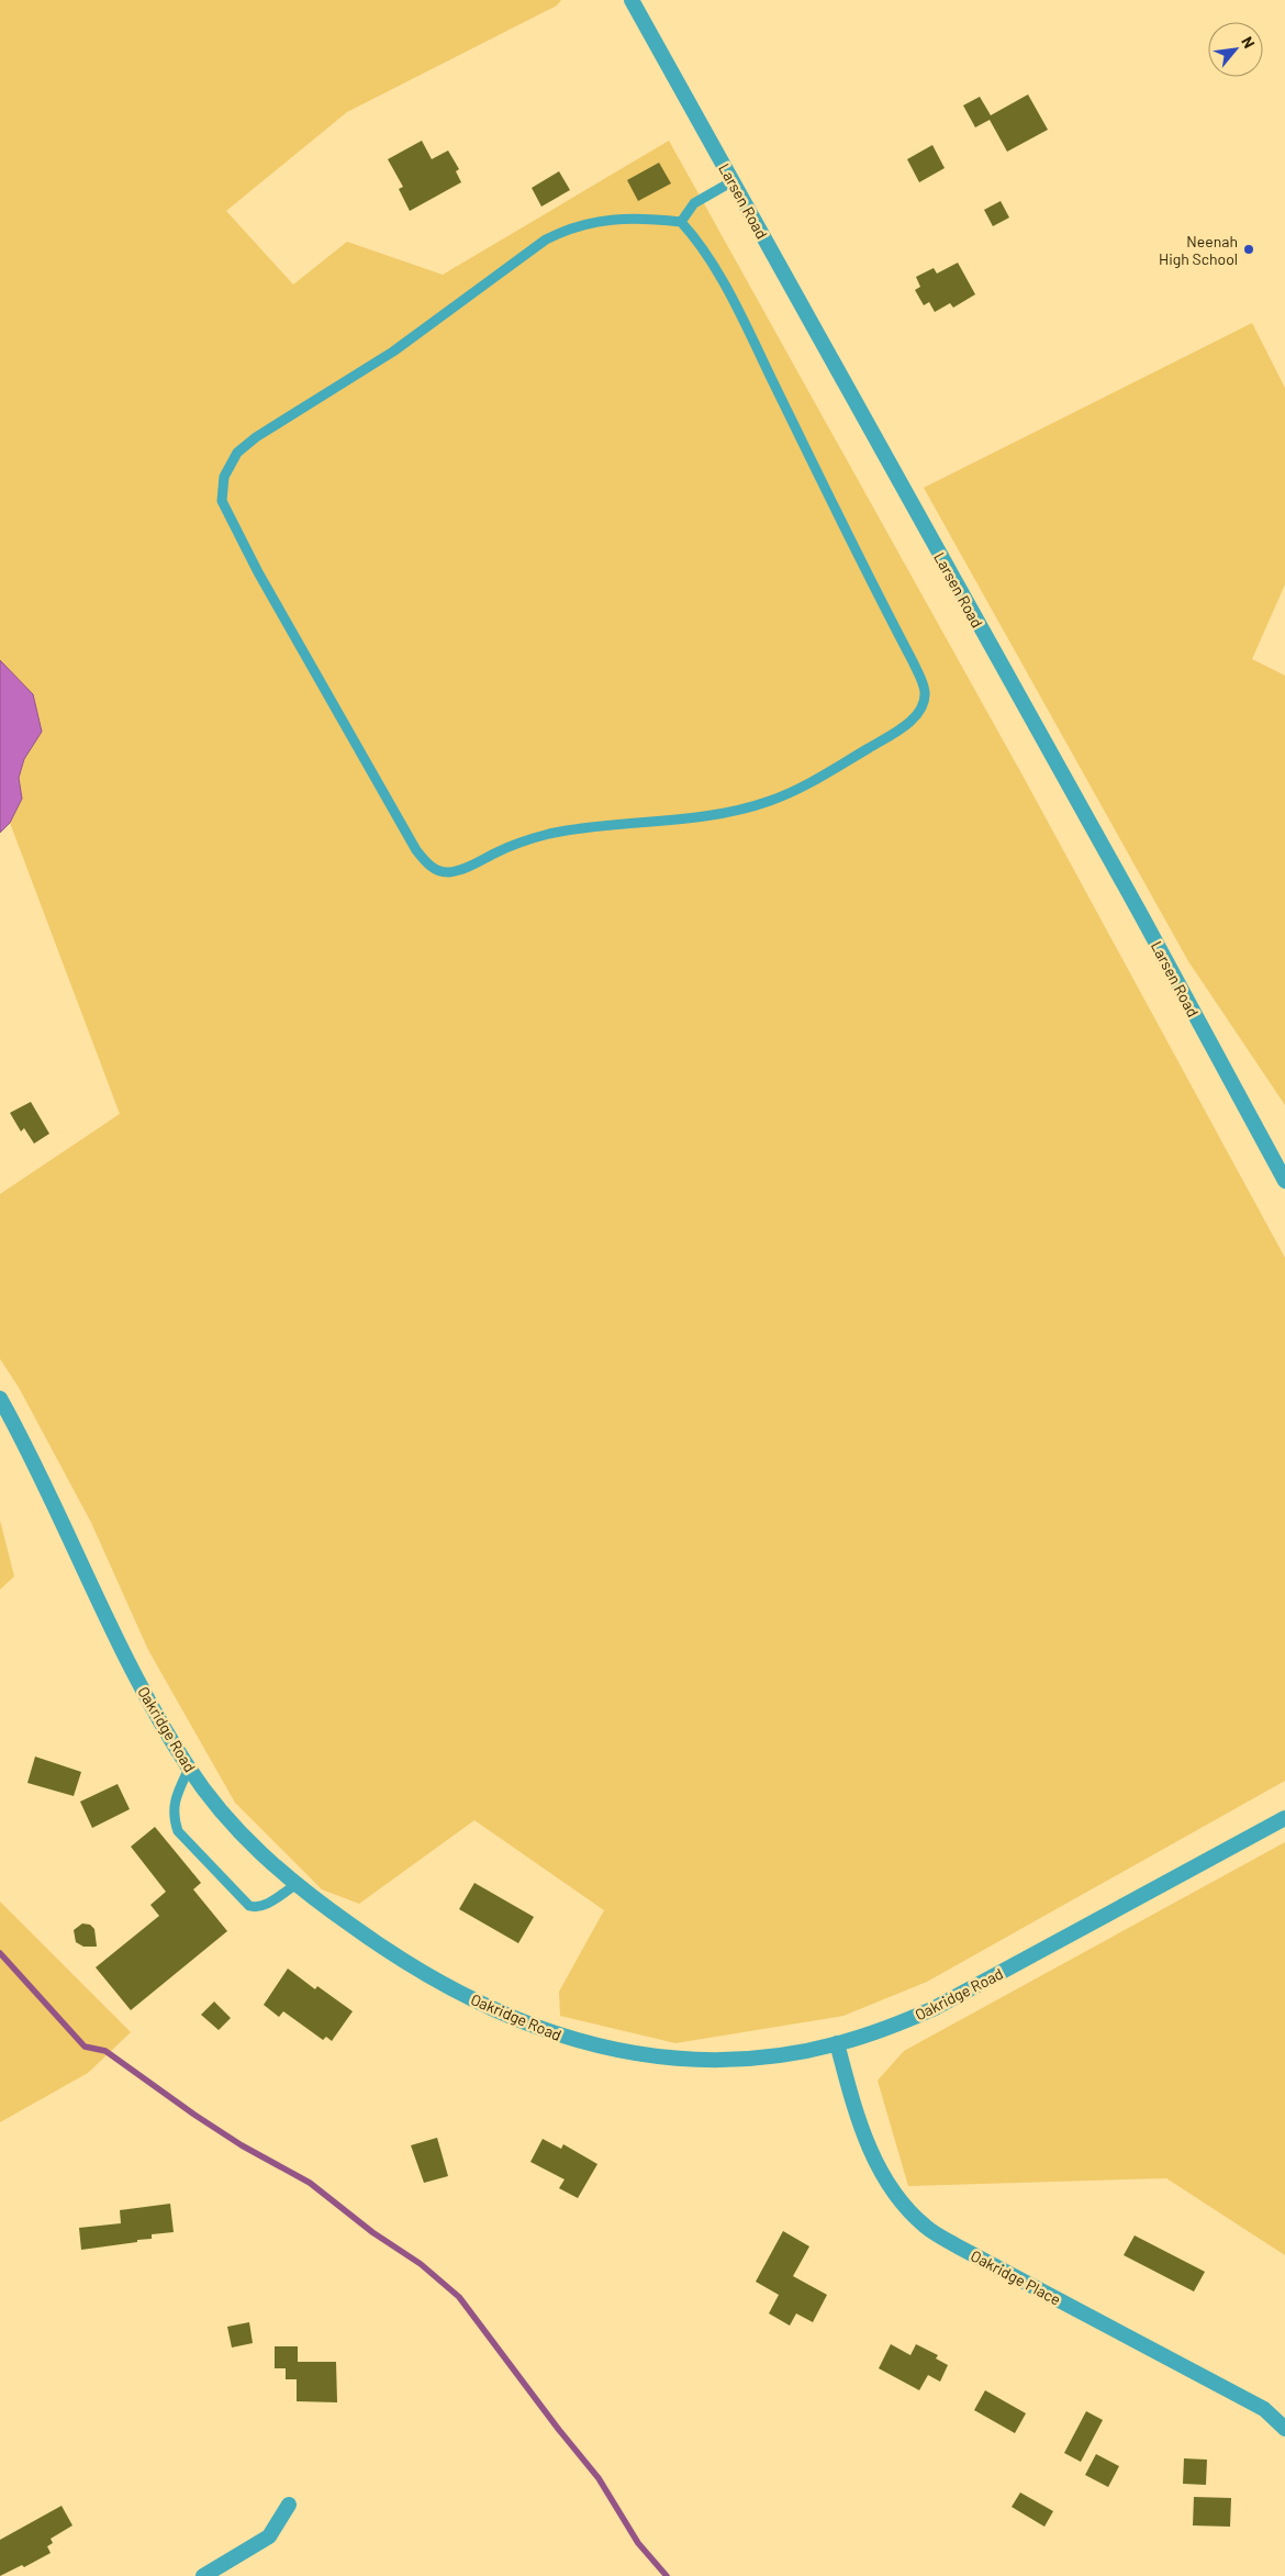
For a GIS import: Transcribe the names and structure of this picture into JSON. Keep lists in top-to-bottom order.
{
  "streets": {
    "street": ["Larsen Road", "Oakridge Road", "Oakridge Place"]
  },
  "crossings": [
    ["Oakridge Road", "Oakridge Place"]
  ],
  "places": ["Neenah High School"],
  "north": "top right"
}
